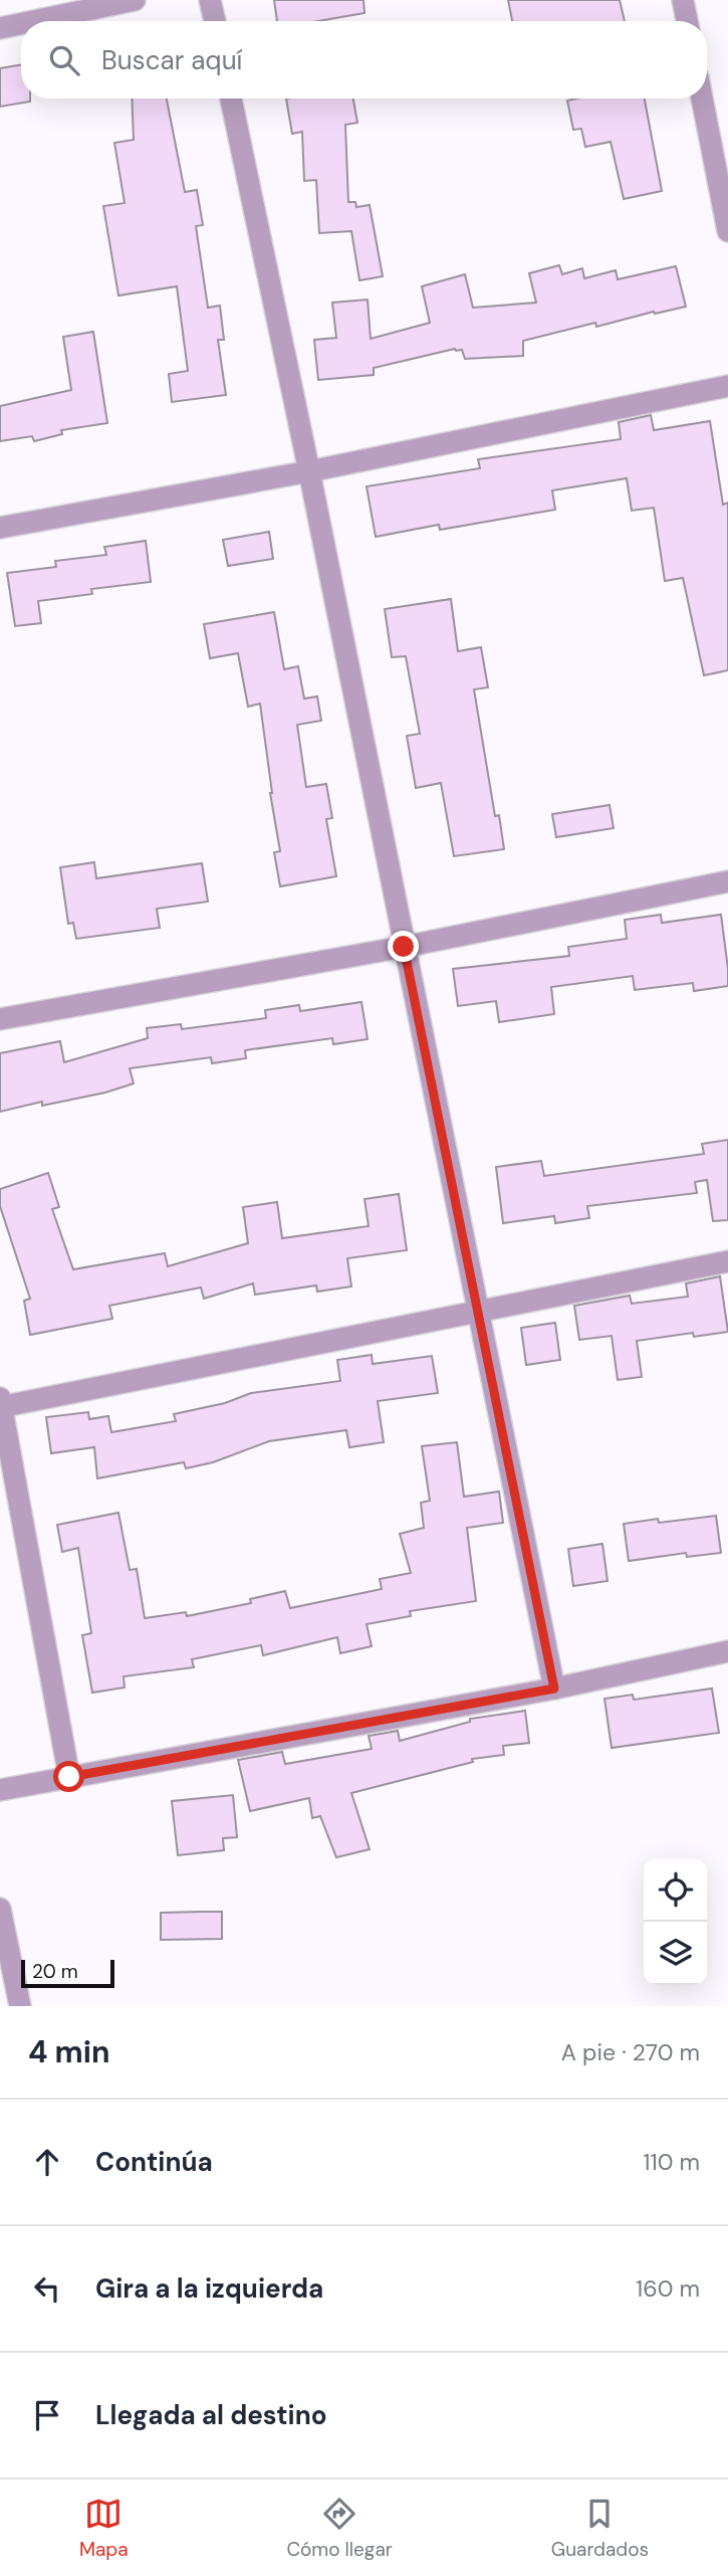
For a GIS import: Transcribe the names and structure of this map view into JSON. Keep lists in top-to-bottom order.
{
  "scale_bar": "20 m",
  "page": {
    "search": "Buscar aquí",
    "scale": "20 m",
    "heading": ["4 min", "A pie · 270 m"],
    "list": [
      ["Continúa", "110 m"],
      ["Gira a la izquierda", "160 m"],
      "Llegada al destino"
    ],
    "nav": ["Mapa", "Cómo llegar", "Guardados"]
  }
}
